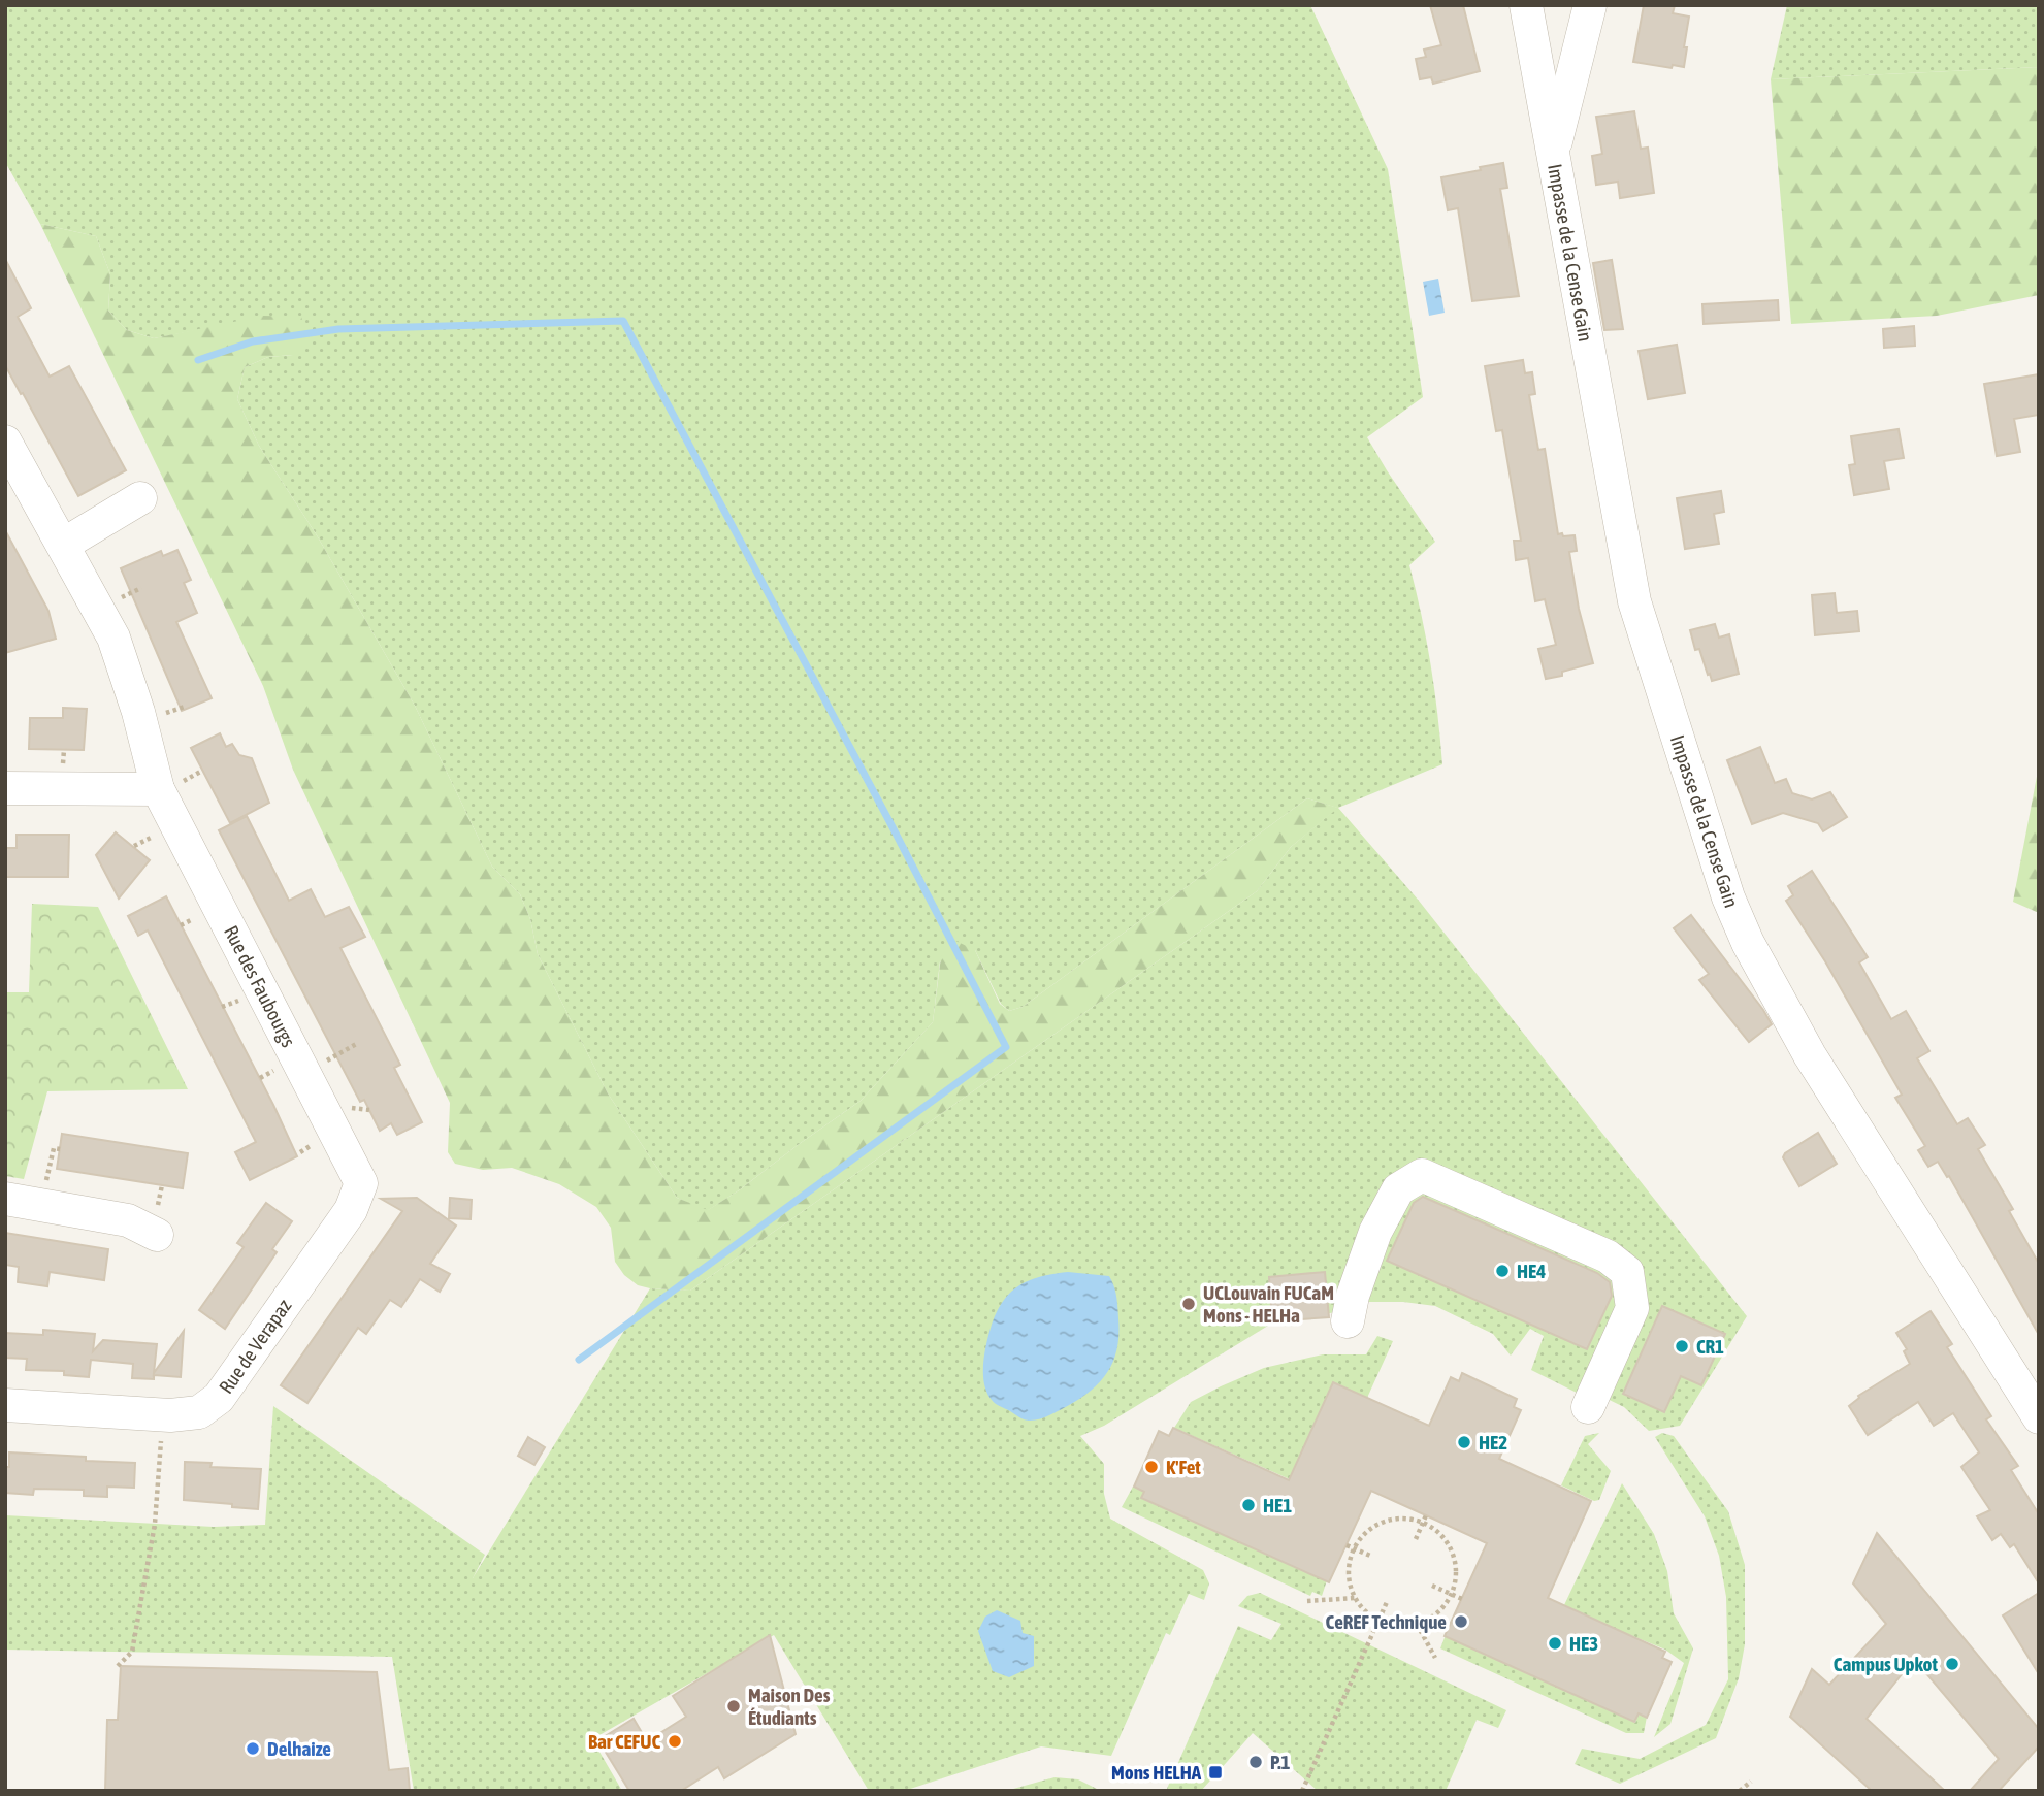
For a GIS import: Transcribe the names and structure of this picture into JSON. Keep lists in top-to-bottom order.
{
  "streets": {
    "street": ["Impasse de la Cense Gain", "Rue des Faubourgs", "Rue de Verapaz"]
  },
  "crossings": [
    ["Rue des Faubourgs", "Rue de Verapaz"]
  ],
  "places": {
    "other": [
      "HE4",
      "UCLouvain FUCaM Mons - HELHa",
      "CR1",
      "HE2",
      "K'Fet",
      "HE1",
      "CeREF Technique",
      "HE3",
      "Campus Upkot",
      "Maison Des Étudiants",
      "Bar CEFUC",
      "Delhaize",
      "P.1"
    ],
    "transit": ["Mons HELHA"]
  }
}
